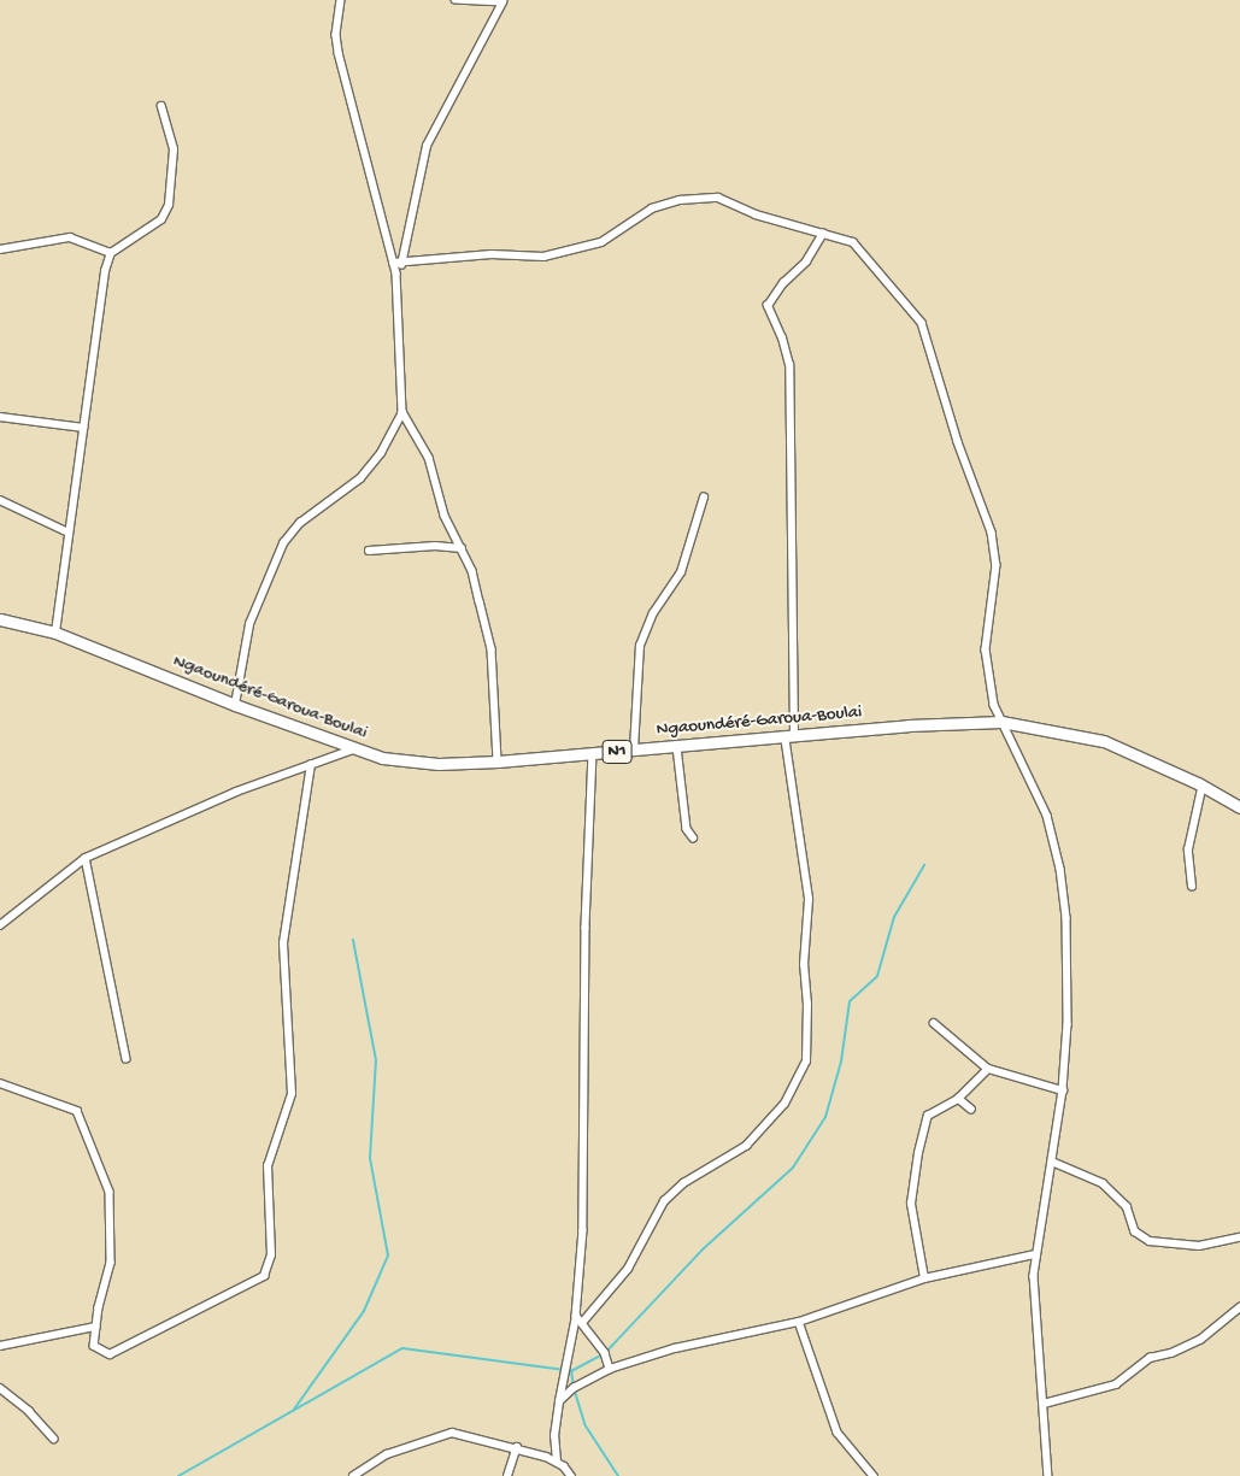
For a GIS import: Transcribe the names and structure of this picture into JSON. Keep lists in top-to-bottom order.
{
  "streets": {
    "highway": ["Ngaoundéré-Garoua-Boulai", "N1"]
  }
}
